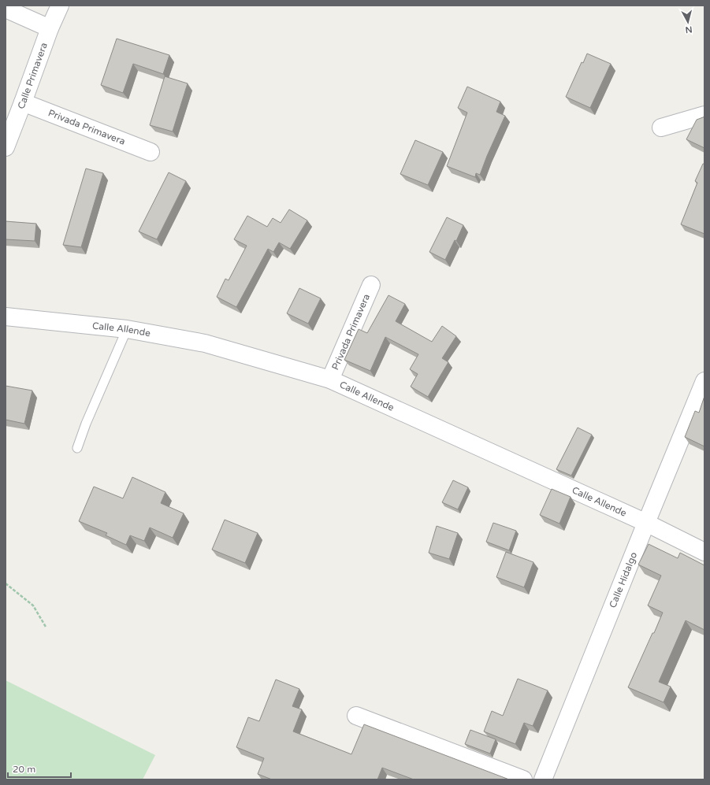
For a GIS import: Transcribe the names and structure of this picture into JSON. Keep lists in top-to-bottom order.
{
  "streets": {
    "street": [
      "Calle Primavera",
      "Privada Primavera",
      "Calle Allende",
      "Calle Hidalgo"
    ]
  },
  "crossings": [
    ["Calle Primavera", "Privada Primavera"],
    ["Privada Primavera", "Calle Allende"],
    ["Calle Allende", "Calle Hidalgo"]
  ],
  "scale_bar": "20 m",
  "north": "bottom"
}
